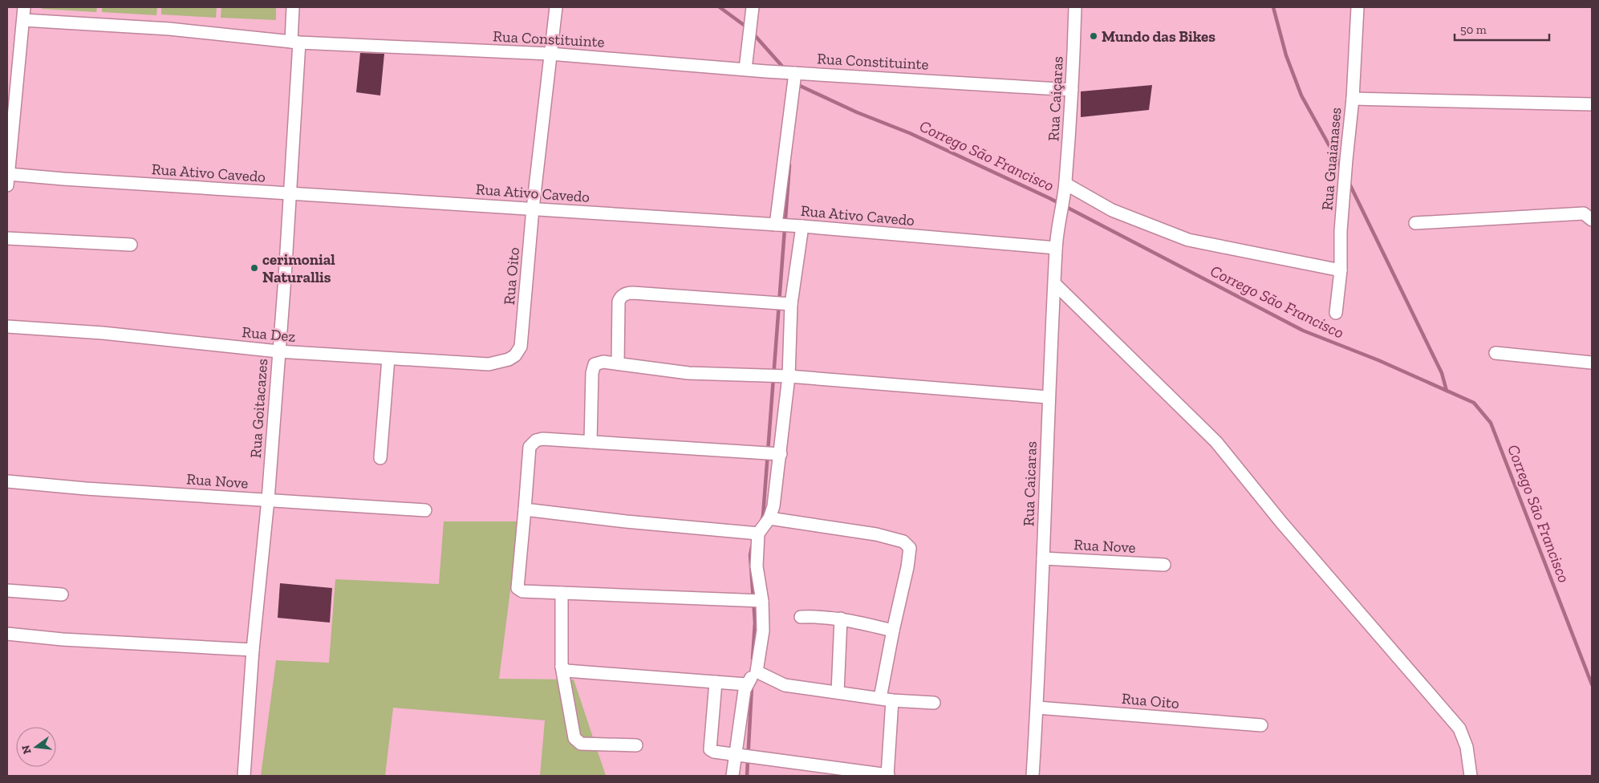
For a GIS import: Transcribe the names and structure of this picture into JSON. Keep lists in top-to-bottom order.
{
  "streets": {
    "street": [
      "Rua Constituinte",
      "Rua Caiçaras",
      "Rua Guaianases",
      "Rua Ativo Cavedo",
      "Rua Oito",
      "Rua Dez",
      "Rua Goitacazes",
      "Rua Nove",
      "Rua Caicaras"
    ]
  },
  "crossings": [
    ["Rua Constituinte", "Rua Caiçaras"],
    ["Rua Constituinte", "Rua Oito"],
    ["Rua Constituinte", "Rua Goitacazes"],
    ["Rua Caiçaras", "Rua Caicaras"],
    ["Rua Ativo Cavedo", "Rua Oito"],
    ["Rua Ativo Cavedo", "Rua Goitacazes"],
    ["Rua Ativo Cavedo", "Rua Caicaras"],
    ["Rua Oito", "Rua Dez"],
    ["Rua Oito", "Rua Caicaras"],
    ["Rua Dez", "Rua Goitacazes"],
    ["Rua Goitacazes", "Rua Nove"],
    ["Rua Nove", "Rua Caicaras"]
  ],
  "water": ["Corrego São Francisco"],
  "places": ["Mundo das Bikes", "cerimonial Naturallis"],
  "scale_bar": "50 m",
  "north": "left"
}
